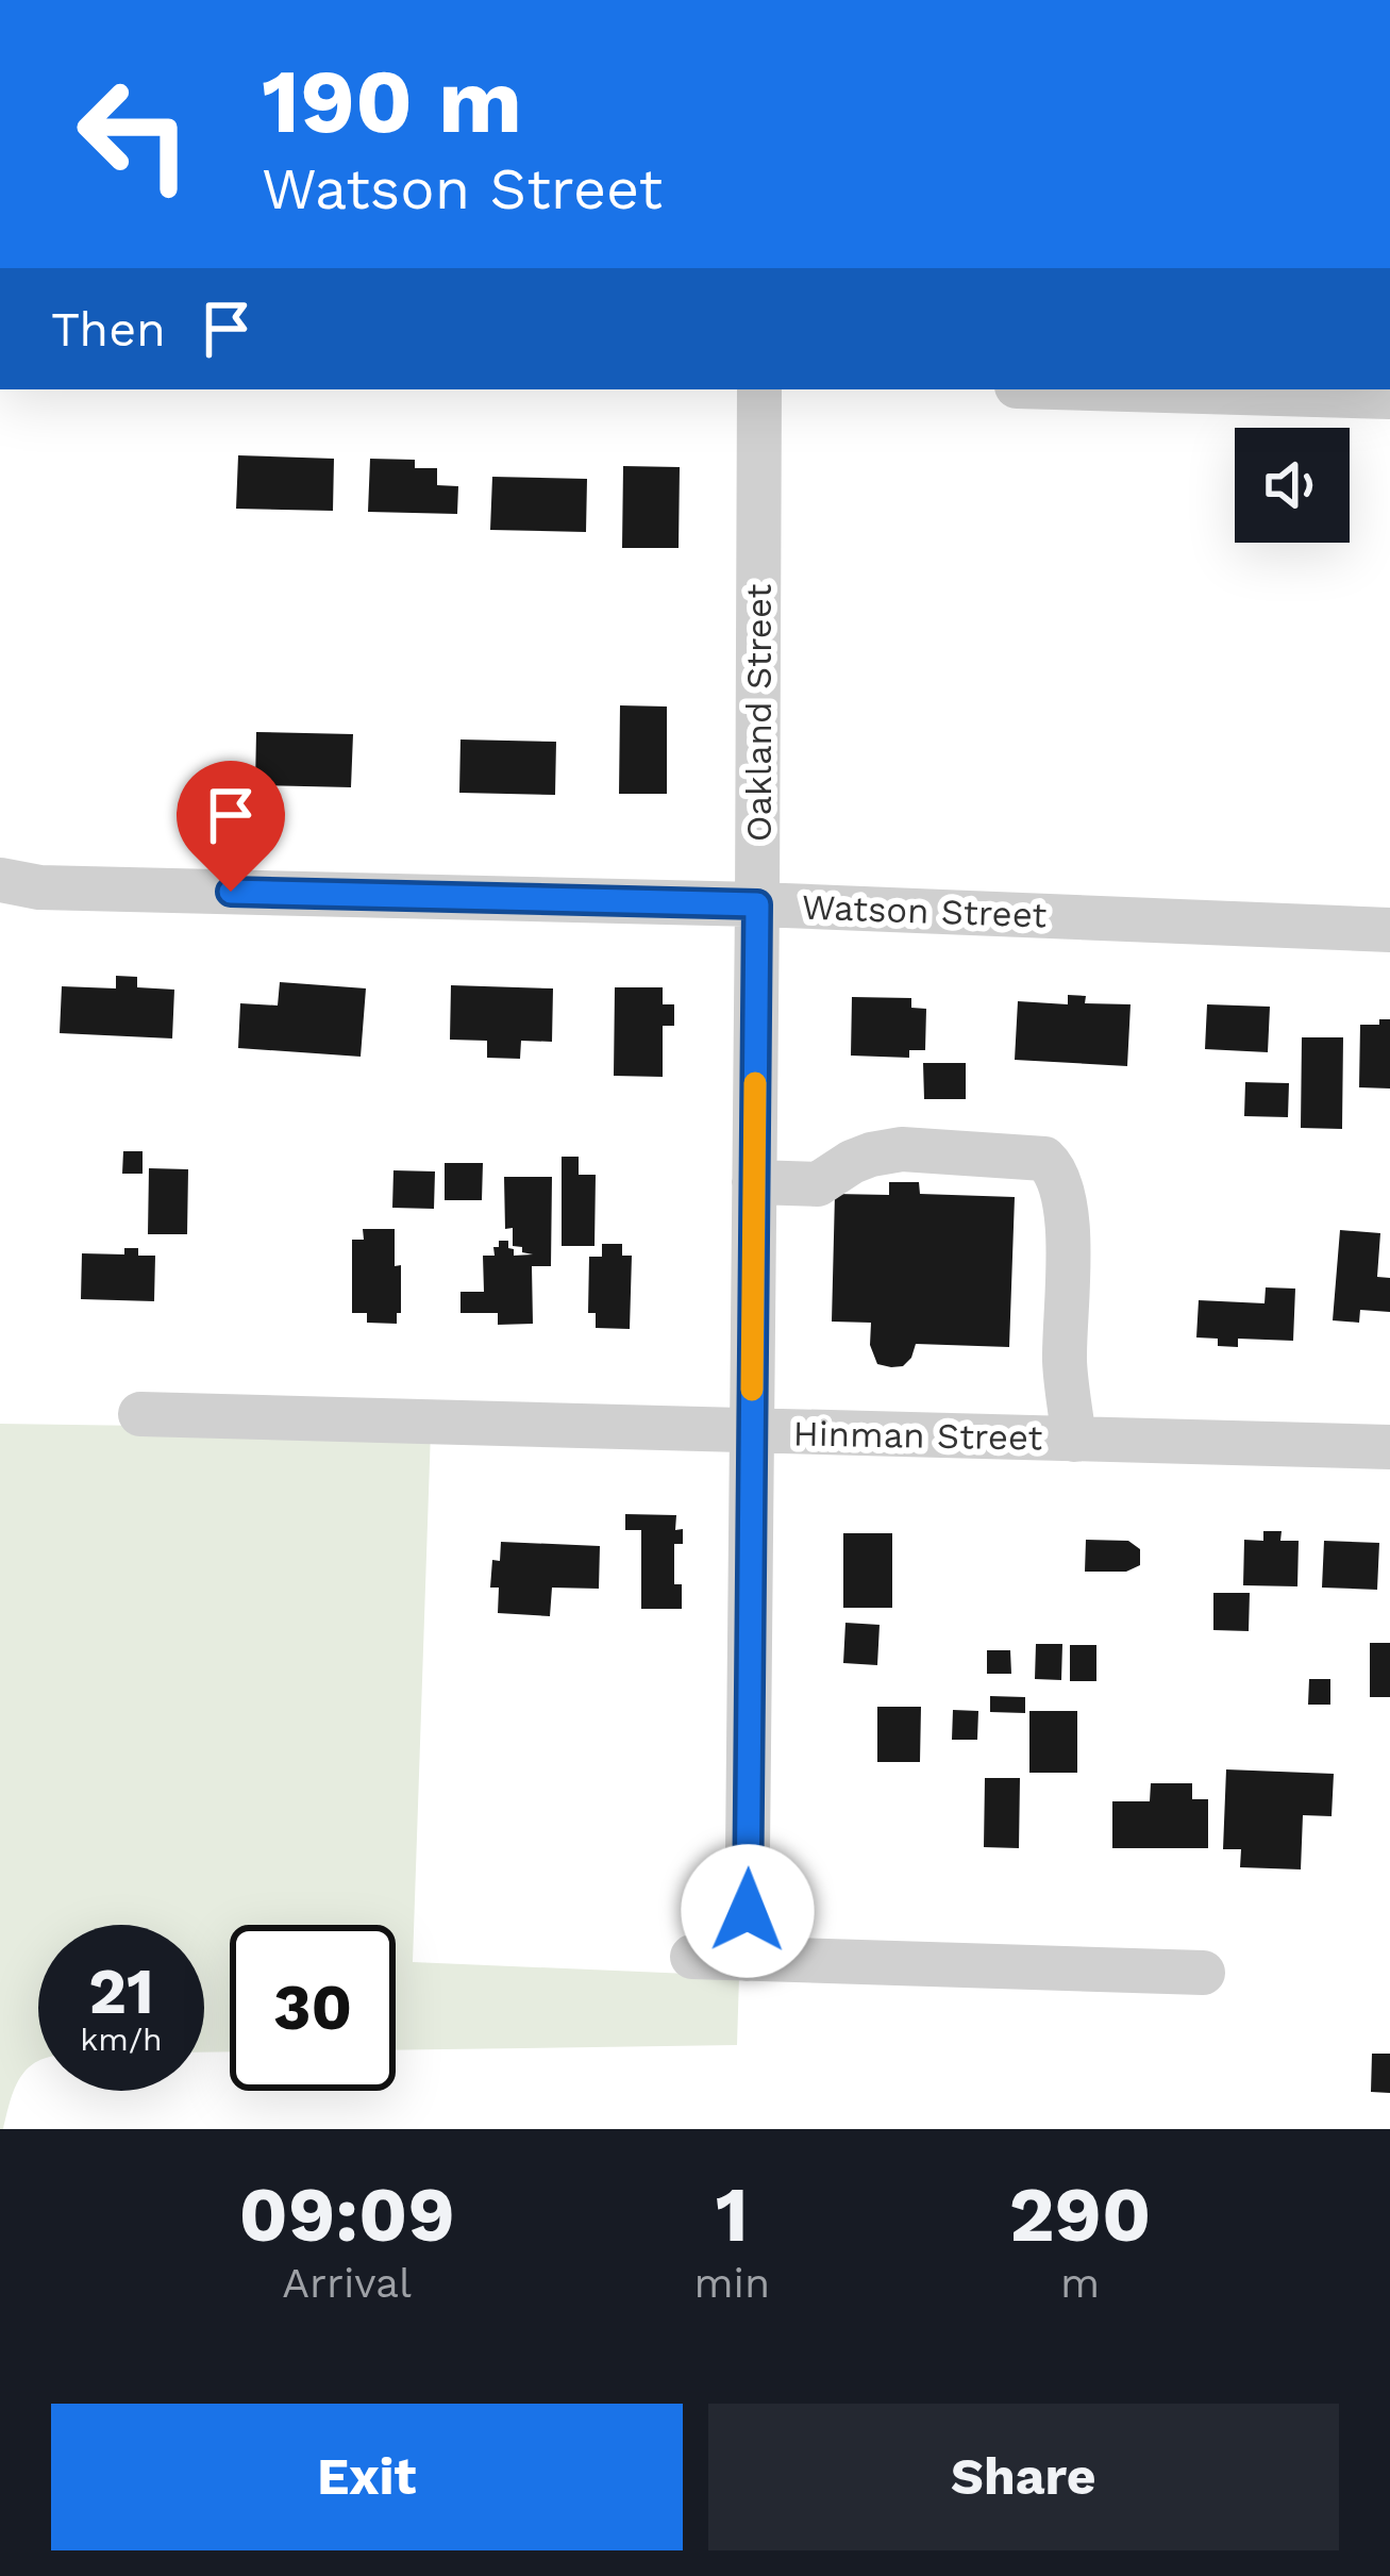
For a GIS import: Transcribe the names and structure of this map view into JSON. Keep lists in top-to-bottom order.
{
  "streets": {
    "street": ["Oakland Street", "Watson Street", "Hinman Street"]
  },
  "crossings": [
    ["Oakland Street", "Watson Street"],
    ["Oakland Street", "Hinman Street"]
  ],
  "page": {
    "turn": ["190 m", "Watson Street"],
    "then": "Then",
    "speed": "21 km/h",
    "limit": "30",
    "eta": [
      "09:09",
      "Arrival",
      "1",
      "min",
      "290",
      "m"
    ],
    "buttons": ["Exit", "Share"]
  }
}
